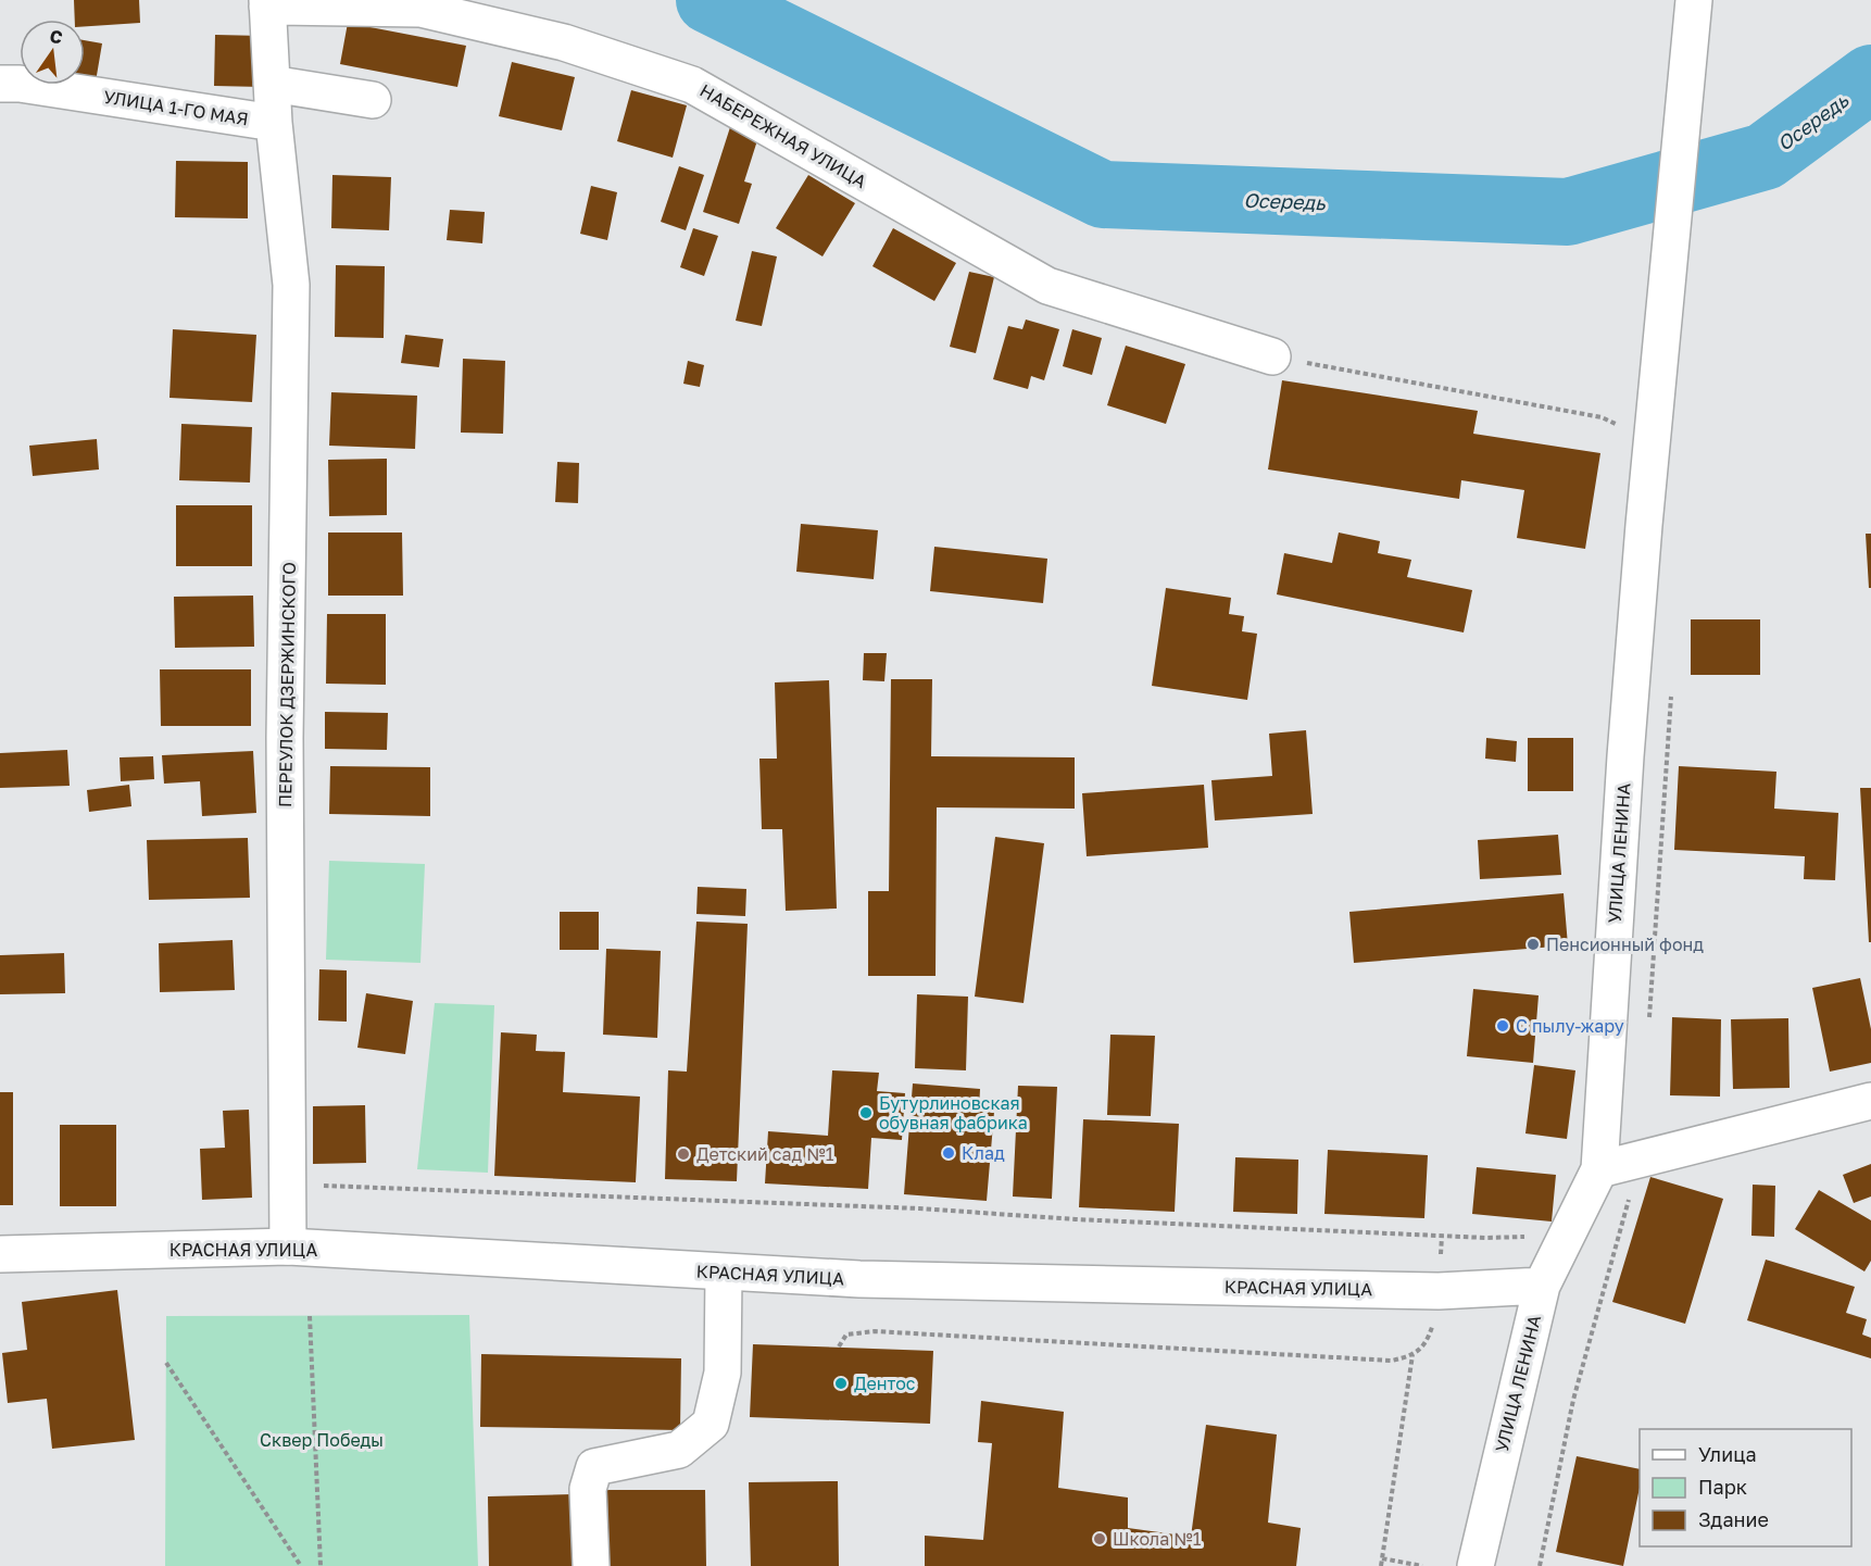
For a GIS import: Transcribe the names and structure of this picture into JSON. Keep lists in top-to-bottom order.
{
  "streets": {
    "street": [
      "УЛИЦА 1-ГО МАЯ",
      "НАБЕРЕЖНАЯ УЛИЦА",
      "ПЕРЕУЛОК ДЗЕРЖИНСКОГО",
      "УЛИЦА ЛЕНИНА",
      "КРАСНАЯ УЛИЦА"
    ]
  },
  "crossings": [
    ["УЛИЦА 1-ГО МАЯ", "НАБЕРЕЖНАЯ УЛИЦА"],
    ["УЛИЦА 1-ГО МАЯ", "ПЕРЕУЛОК ДЗЕРЖИНСКОГО"],
    ["НАБЕРЕЖНАЯ УЛИЦА", "ПЕРЕУЛОК ДЗЕРЖИНСКОГО"],
    ["ПЕРЕУЛОК ДЗЕРЖИНСКОГО", "КРАСНАЯ УЛИЦА"],
    ["УЛИЦА ЛЕНИНА", "КРАСНАЯ УЛИЦА"]
  ],
  "water": ["Осередь"],
  "parks": ["Сквер Победы"],
  "places": [
    "Пенсионный фонд",
    "С пылу-жару",
    "Бутурлиновская обувная фабрика",
    "Клад",
    "Детский сад №1",
    "Дентос",
    "Школа №1"
  ],
  "legend": ["Улица", "Парк", "Здание"],
  "north": "top"
}
